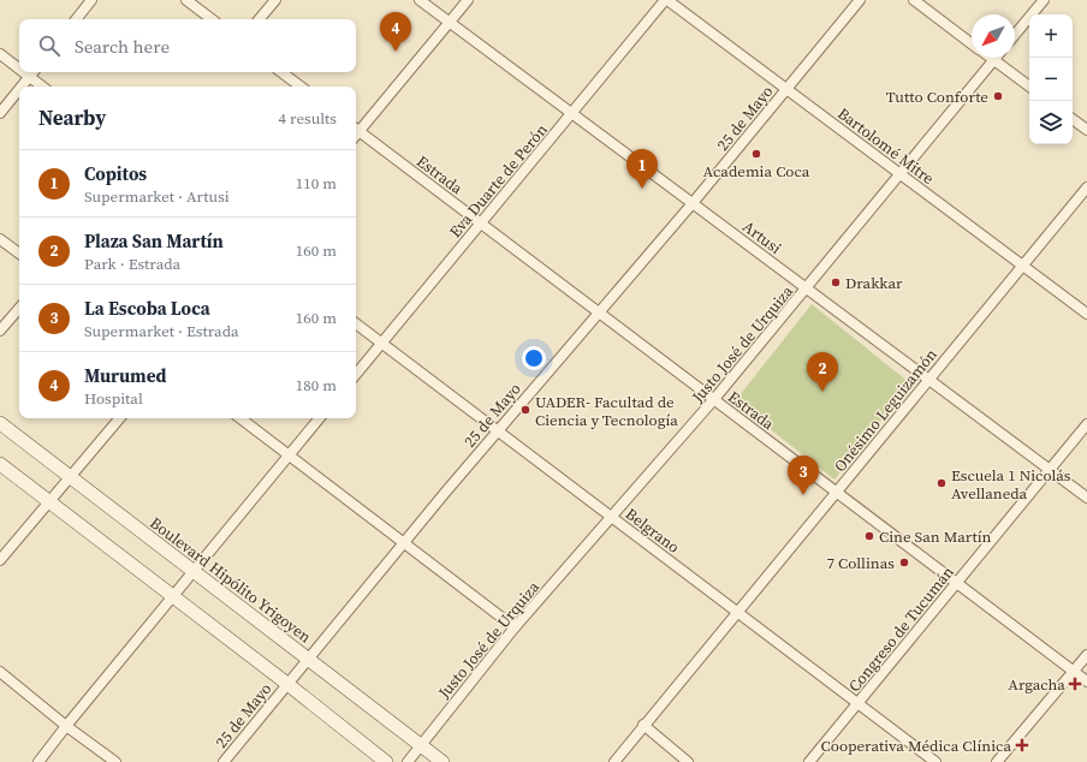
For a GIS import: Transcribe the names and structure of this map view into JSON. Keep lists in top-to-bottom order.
{
  "streets": {
    "main road": ["Boulevard Hipólito Yrigoyen"],
    "street": [
      "25 de Mayo",
      "Bartolomé Mitre",
      "Estrada",
      "Eva Duarte de Perón",
      "Artusi",
      "Justo José de Urquiza",
      "Onésimo Leguizamón",
      "Belgrano",
      "Congreso de Tucumán"
    ]
  },
  "crossings": [
    ["25 de Mayo", "Bartolomé Mitre"],
    ["25 de Mayo", "Estrada"],
    ["25 de Mayo", "Artusi"],
    ["25 de Mayo", "Belgrano"],
    ["25 de Mayo", "Boulevard Hipólito Yrigoyen"],
    ["Bartolomé Mitre", "Eva Duarte de Perón"],
    ["Bartolomé Mitre", "Justo José de Urquiza"],
    ["Bartolomé Mitre", "Onésimo Leguizamón"],
    ["Estrada", "Eva Duarte de Perón"],
    ["Estrada", "Justo José de Urquiza"],
    ["Estrada", "Onésimo Leguizamón"],
    ["Estrada", "Congreso de Tucumán"],
    ["Eva Duarte de Perón", "Artusi"],
    ["Eva Duarte de Perón", "Belgrano"],
    ["Artusi", "Justo José de Urquiza"],
    ["Artusi", "Onésimo Leguizamón"],
    ["Artusi", "Congreso de Tucumán"],
    ["Justo José de Urquiza", "Belgrano"],
    ["Justo José de Urquiza", "Boulevard Hipólito Yrigoyen"],
    ["Onésimo Leguizamón", "Belgrano"],
    ["Belgrano", "Congreso de Tucumán"]
  ],
  "places": {
    "other": [
      "Tutto Conforte",
      "Academia Coca",
      "Drakkar",
      "UADER- Facultad de Ciencia y Tecnología",
      "Escuela 1 Nicolás Avellaneda",
      "Cine San Martín",
      "7 Collinas"
    ],
    "health": ["Argacha", "Cooperativa Médica Clínica"]
  },
  "north": "bottom left",
  "page": {
    "pins": [
      "4",
      "1",
      "2",
      "3"
    ],
    "map_buttons": ["+", "−"],
    "search": "Search here",
    "heading": ["Nearby", "4 results"],
    "list": [
      {
        "mark": "1",
        "name": "Copitos",
        "note": "Supermarket · Artusi",
        "value": "110 m"
      },
      {
        "mark": "2",
        "name": "Plaza San Martín",
        "note": "Park · Estrada",
        "value": "160 m"
      },
      {
        "mark": "3",
        "name": "La Escoba Loca",
        "note": "Supermarket · Estrada",
        "value": "160 m"
      },
      {
        "mark": "4",
        "name": "Murumed",
        "note": "Hospital",
        "value": "180 m"
      }
    ]
  }
}
